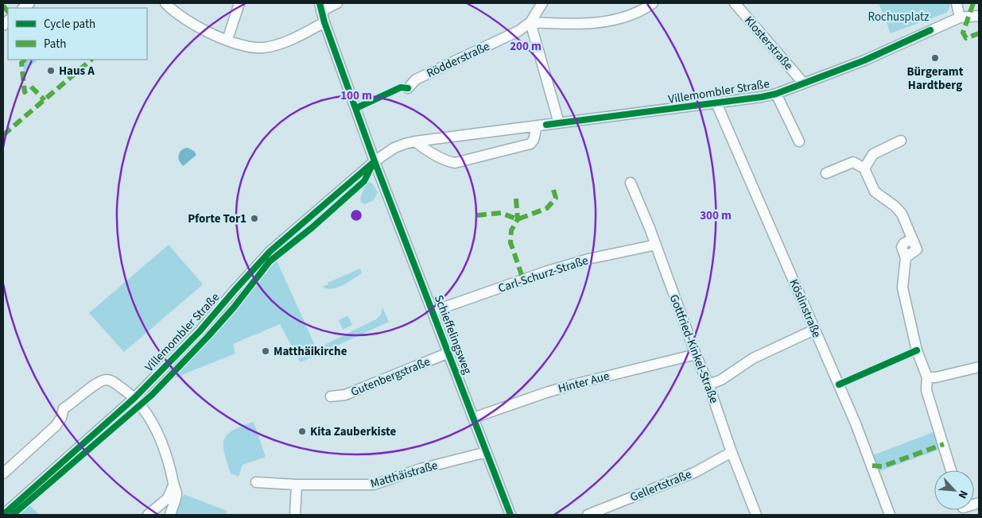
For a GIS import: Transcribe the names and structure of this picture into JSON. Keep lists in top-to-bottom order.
{
  "streets": {
    "street": [
      "Klosterstraße",
      "Rödderstraße",
      "Villemombler Straße",
      "Carl-Schurz-Straße",
      "Köslinstraße",
      "Schieffelingsweg",
      "Gottfried-Kinkel-Straße",
      "Gutenbergstraße",
      "Hinter Aue",
      "Matthäistraße",
      "Gellertstraße"
    ]
  },
  "crossings": [
    ["Klosterstraße", "Villemombler Straße"],
    ["Villemombler Straße", "Köslinstraße"],
    ["Villemombler Straße", "Schieffelingsweg"],
    ["Carl-Schurz-Straße", "Schieffelingsweg"],
    ["Carl-Schurz-Straße", "Gottfried-Kinkel-Straße"],
    ["Schieffelingsweg", "Gutenbergstraße"],
    ["Schieffelingsweg", "Hinter Aue"],
    ["Schieffelingsweg", "Matthäistraße"],
    ["Gottfried-Kinkel-Straße", "Hinter Aue"],
    ["Gottfried-Kinkel-Straße", "Gellertstraße"]
  ],
  "parks": ["Rochusplatz"],
  "places": [
    "Bürgeramt Hardtberg",
    "Haus A",
    "Pforte Tor1",
    "Matthäikirche",
    "Kita Zauberkiste"
  ],
  "legend": ["Cycle path", "Path"],
  "north": "bottom right",
  "rings": ["200 m", "100 m", "300 m"]
}
